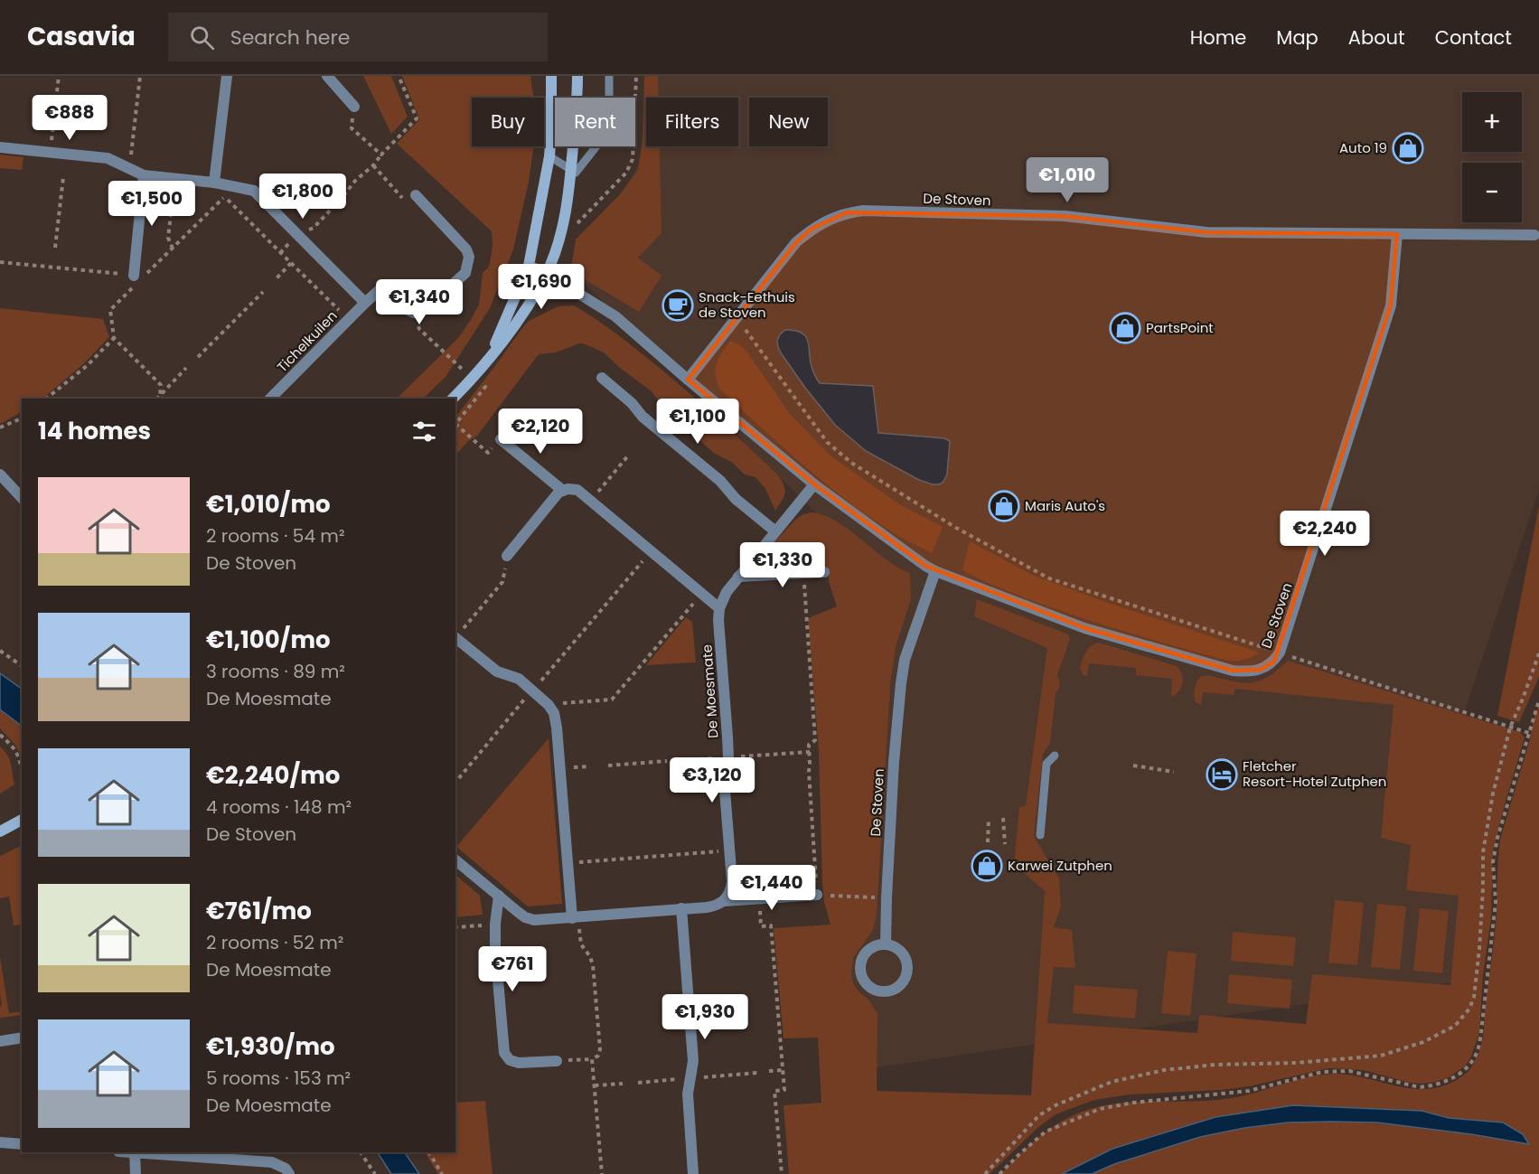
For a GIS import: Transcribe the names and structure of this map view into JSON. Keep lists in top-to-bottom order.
{
  "streets": {
    "street": ["De Stoven", "Tichelkuilen", "De Moesmate"]
  },
  "crossings": [
    ["De Stoven", "De Moesmate"]
  ],
  "places": {
    "shop": [
      "Auto 19",
      "PartsPoint",
      "Maris Auto's",
      "Karwei Zutphen"
    ],
    "cafe": ["Snack-Eethuis de Stoven"],
    "hotel": ["Fletcher Resort-Hotel Zutphen"]
  },
  "page": {
    "header": "Casavia",
    "search": "Search here",
    "nav": [
      "Home",
      "Map",
      "About",
      "Contact"
    ],
    "map_buttons": ["+", "−"],
    "price": [
      "€888",
      "€1,010",
      "€1,800",
      "€1,500",
      "€1,690",
      "€1,340",
      "€1,100",
      "€2,120",
      "€2,240",
      "€1,330",
      "€3,120",
      "€1,440",
      "€761",
      "€1,930"
    ],
    "chip": [
      "Buy",
      "Rent",
      "Filters",
      "New"
    ],
    "heading": "14 homes",
    "list": [
      {
        "name": "€1,010/mo",
        "note": "2 rooms · 54 m² · De Stoven"
      },
      {
        "name": "€1,100/mo",
        "note": "3 rooms · 89 m² · De Moesmate"
      },
      {
        "name": "€2,240/mo",
        "note": "4 rooms · 148 m² · De Stoven"
      },
      {
        "name": "€761/mo",
        "note": "2 rooms · 52 m² · De Moesmate"
      },
      {
        "name": "€1,930/mo",
        "note": "5 rooms · 153 m² · De Moesmate"
      }
    ]
  }
}
